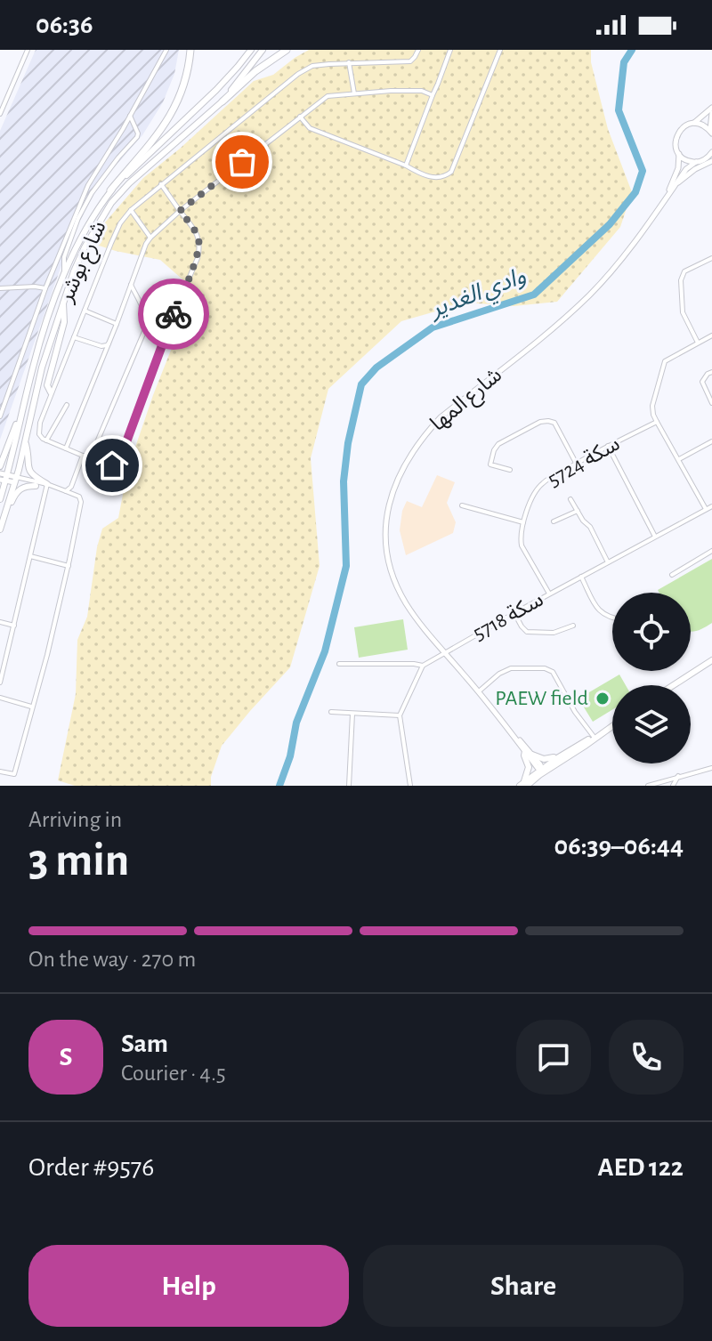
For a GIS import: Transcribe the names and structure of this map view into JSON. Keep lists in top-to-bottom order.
{
  "streets": {
    "main road": ["شارع بوشر"],
    "street": ["شارع المها", "سكة 5724", "سكة 5718"]
  },
  "crossings": [
    ["شارع المها", "سكة 5718"]
  ],
  "water": ["وادي الغدير"],
  "places": ["PAEW field"],
  "page": {
    "status": "06:36",
    "heading": ["3 min", "Arriving in", "06:39–06:44"],
    "panel": [
      "Sam",
      "Courier · 4.5",
      "Order #9576",
      "AED 122"
    ],
    "bar": "On the way · 270 m",
    "round": "S",
    "buttons": ["Help", "Share"]
  }
}
